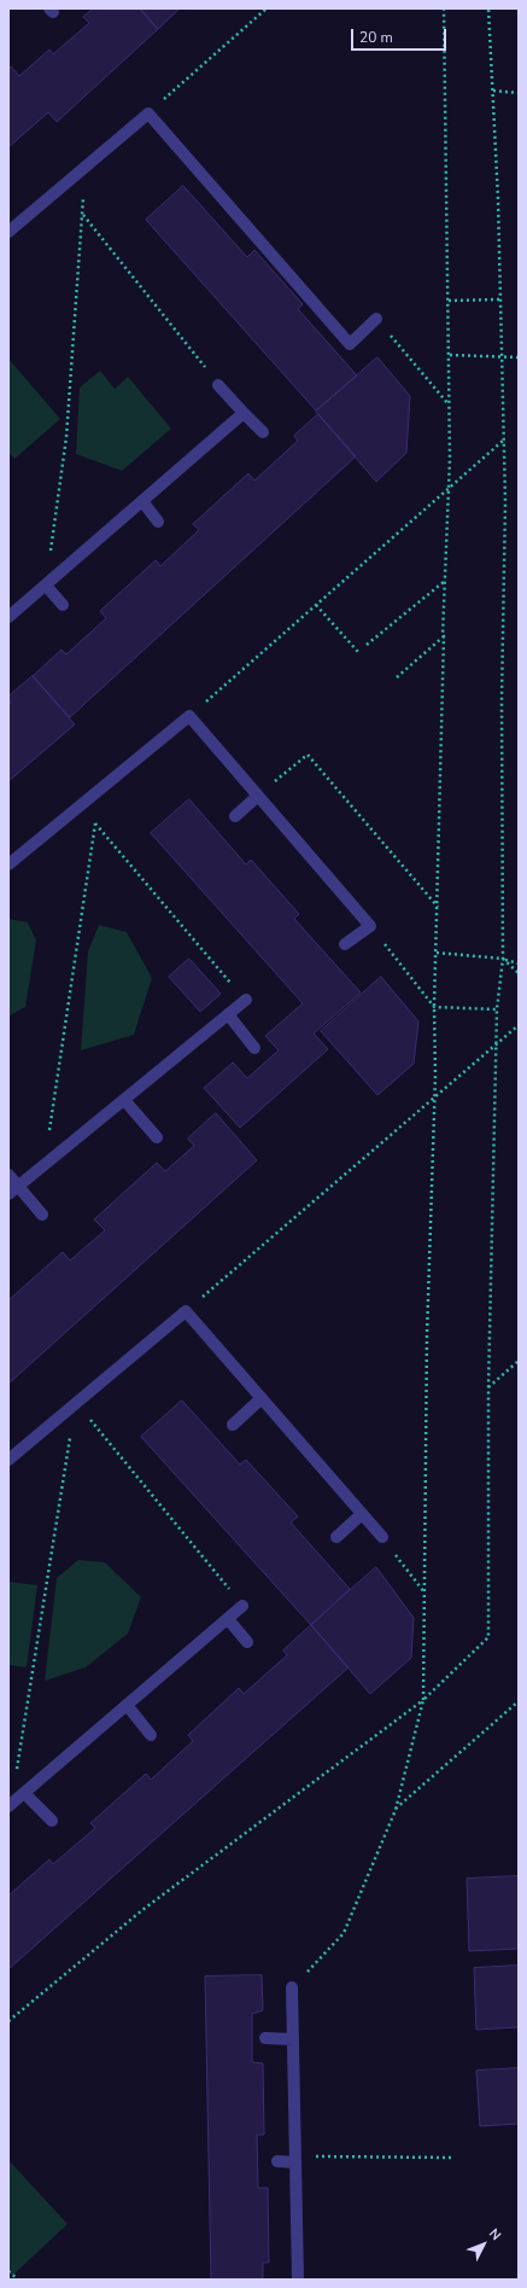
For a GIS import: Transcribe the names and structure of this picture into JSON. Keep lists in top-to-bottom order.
{
  "scale_bar": "20 m",
  "north": "top right"
}
